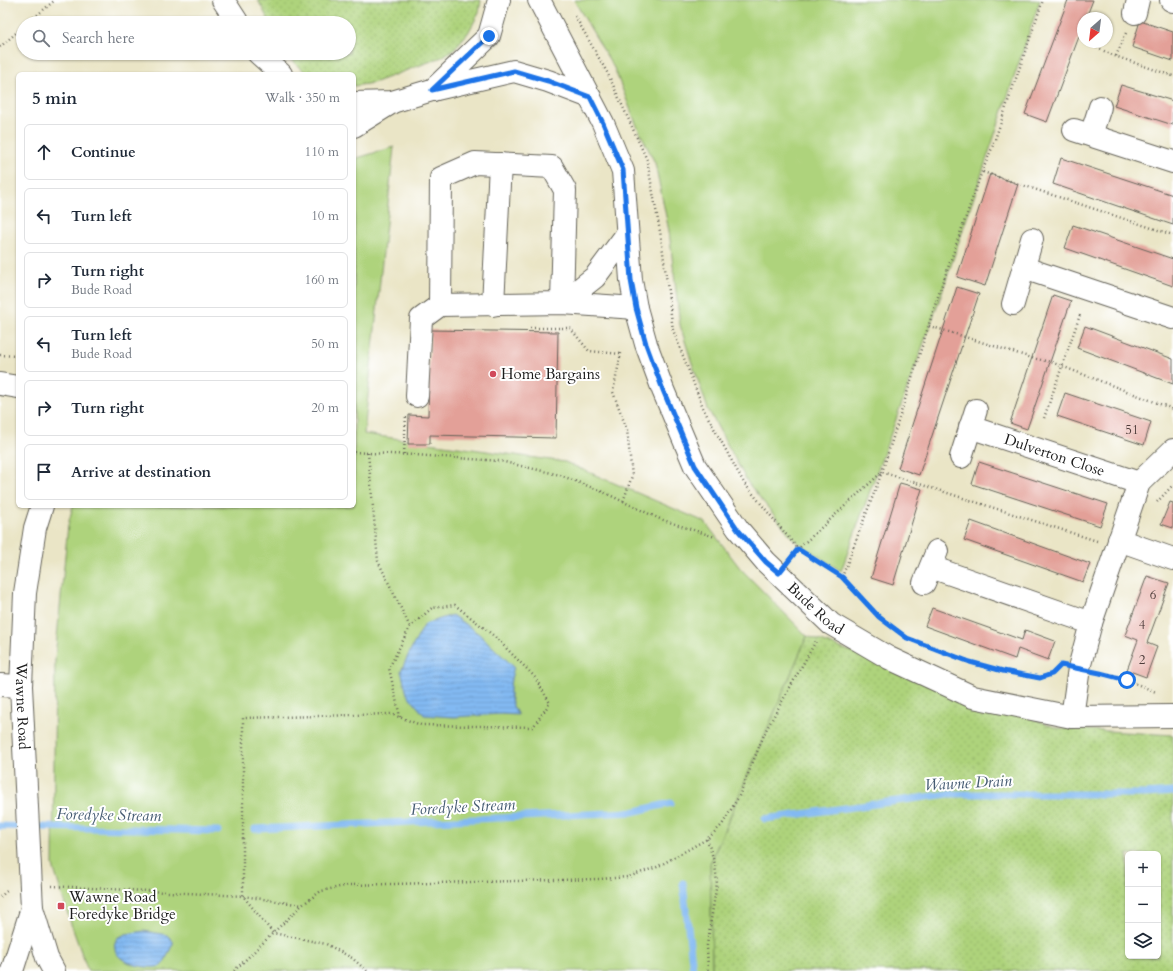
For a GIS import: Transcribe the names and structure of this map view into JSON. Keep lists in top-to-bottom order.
{
  "streets": {
    "street": ["Dulverton Close", "Bude Road", "Wawne Road"]
  },
  "water": ["Wawne Drain", "Foredyke Stream"],
  "places": {
    "other": ["Home Bargains"],
    "transit": ["Wawne Road Foredyke Bridge"]
  },
  "house_numbers": [
    "51",
    "6",
    "4",
    "2"
  ],
  "north": "bottom left",
  "page": {
    "search": "Search here",
    "heading": ["5 min", "Walk · 350 m"],
    "list": [
      ["Continue", "110 m"],
      ["Turn left", "10 m"],
      ["Turn right", "Bude Road", "160 m"],
      ["Turn left", "Bude Road", "50 m"],
      ["Turn right", "20 m"],
      "Arrive at destination"
    ],
    "map_buttons": ["+", "−"]
  }
}
